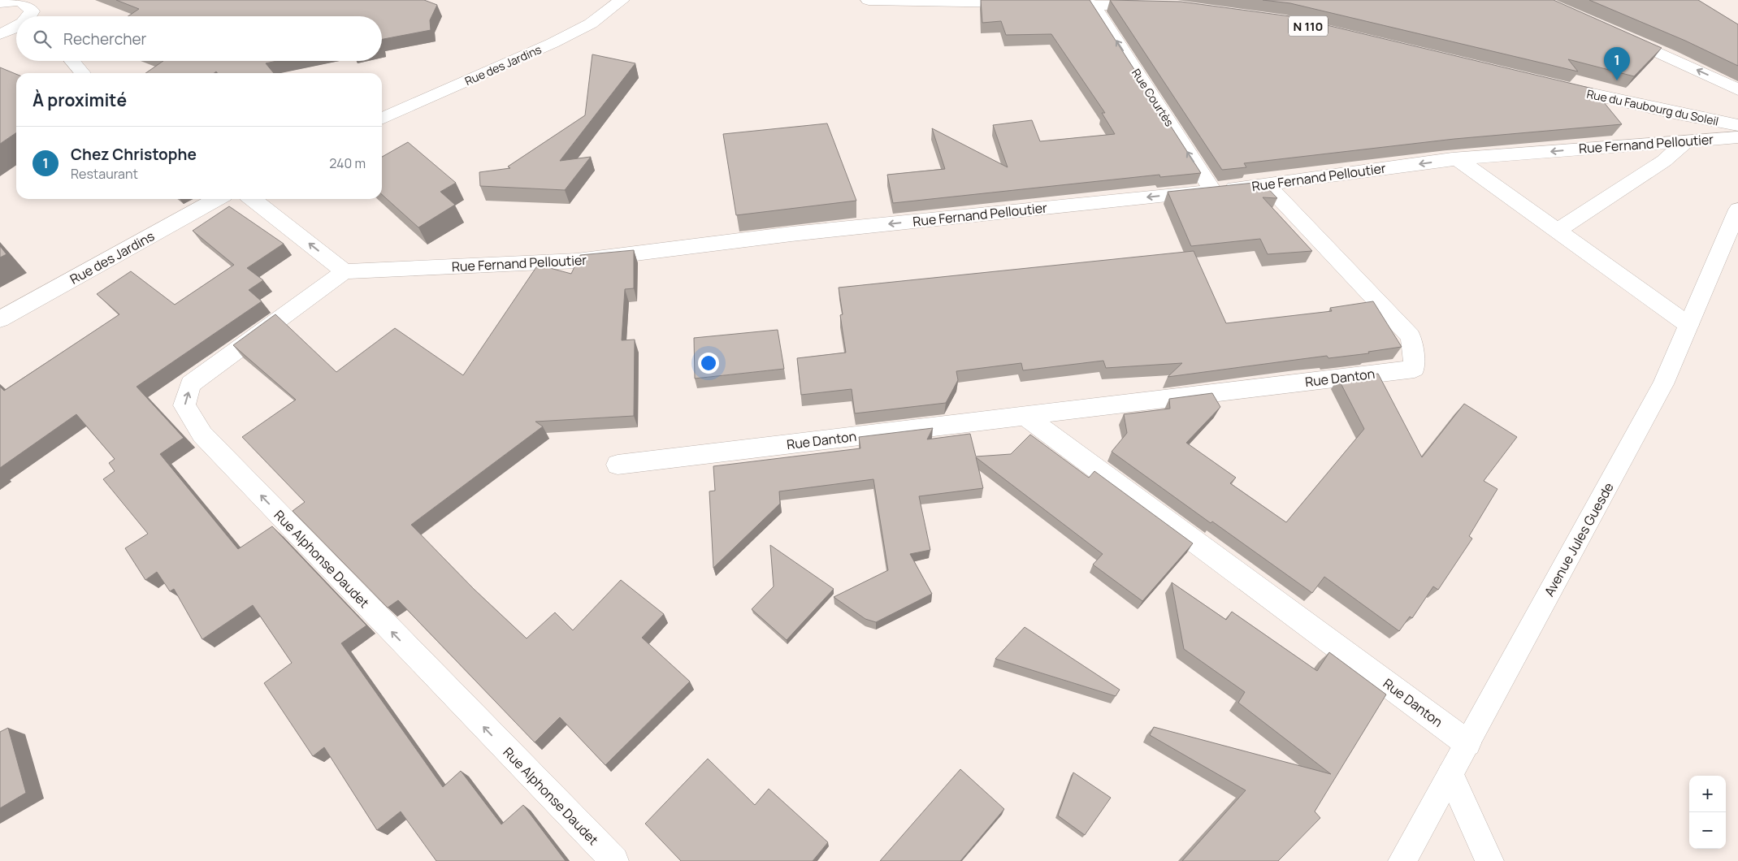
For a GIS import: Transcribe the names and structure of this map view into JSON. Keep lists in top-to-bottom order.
{
  "streets": {
    "street": [
      "Rue des Jardins",
      "Rue Courtès",
      "Rue du Faubourg du Soleil",
      "Rue Fernand Pelloutier",
      "Rue Danton",
      "Avenue Jules Guesde",
      "Rue Alphonse Daudet"
    ]
  },
  "crossings": [
    ["Rue Courtès", "Rue Fernand Pelloutier"],
    ["Rue Fernand Pelloutier", "Rue Danton"],
    ["Rue Fernand Pelloutier", "Rue Alphonse Daudet"],
    ["Rue Danton", "Avenue Jules Guesde"]
  ],
  "one_way": ["Rue Courtès", "Rue Fernand Pelloutier"],
  "page": {
    "search": "Rechercher",
    "pins": "1",
    "heading": "À proximité",
    "list": [
      {
        "mark": "1",
        "name": "Chez Christophe",
        "note": "Restaurant",
        "value": "240 m"
      }
    ],
    "map_buttons": ["+", "−"]
  }
}
